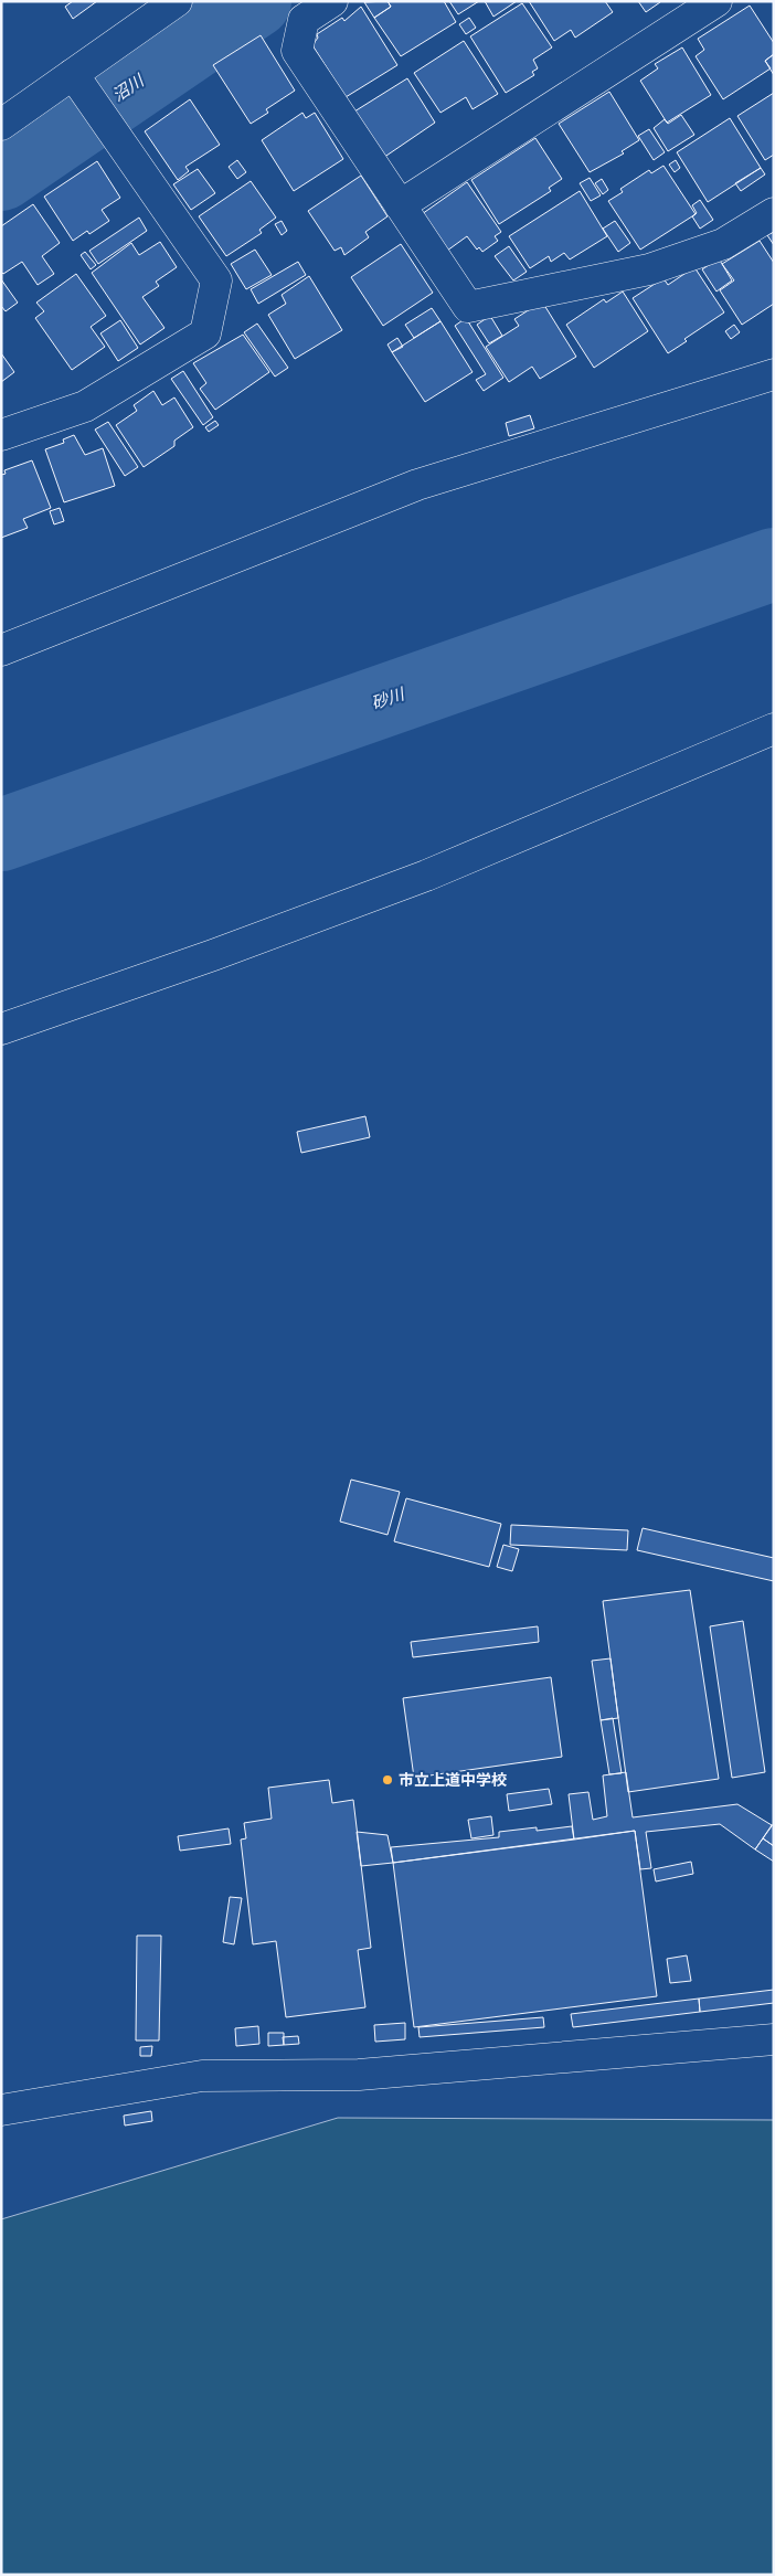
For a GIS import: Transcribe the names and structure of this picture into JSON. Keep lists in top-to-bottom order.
{
  "water": ["沼川", "砂川"],
  "places": ["市立上道中学校"]
}
